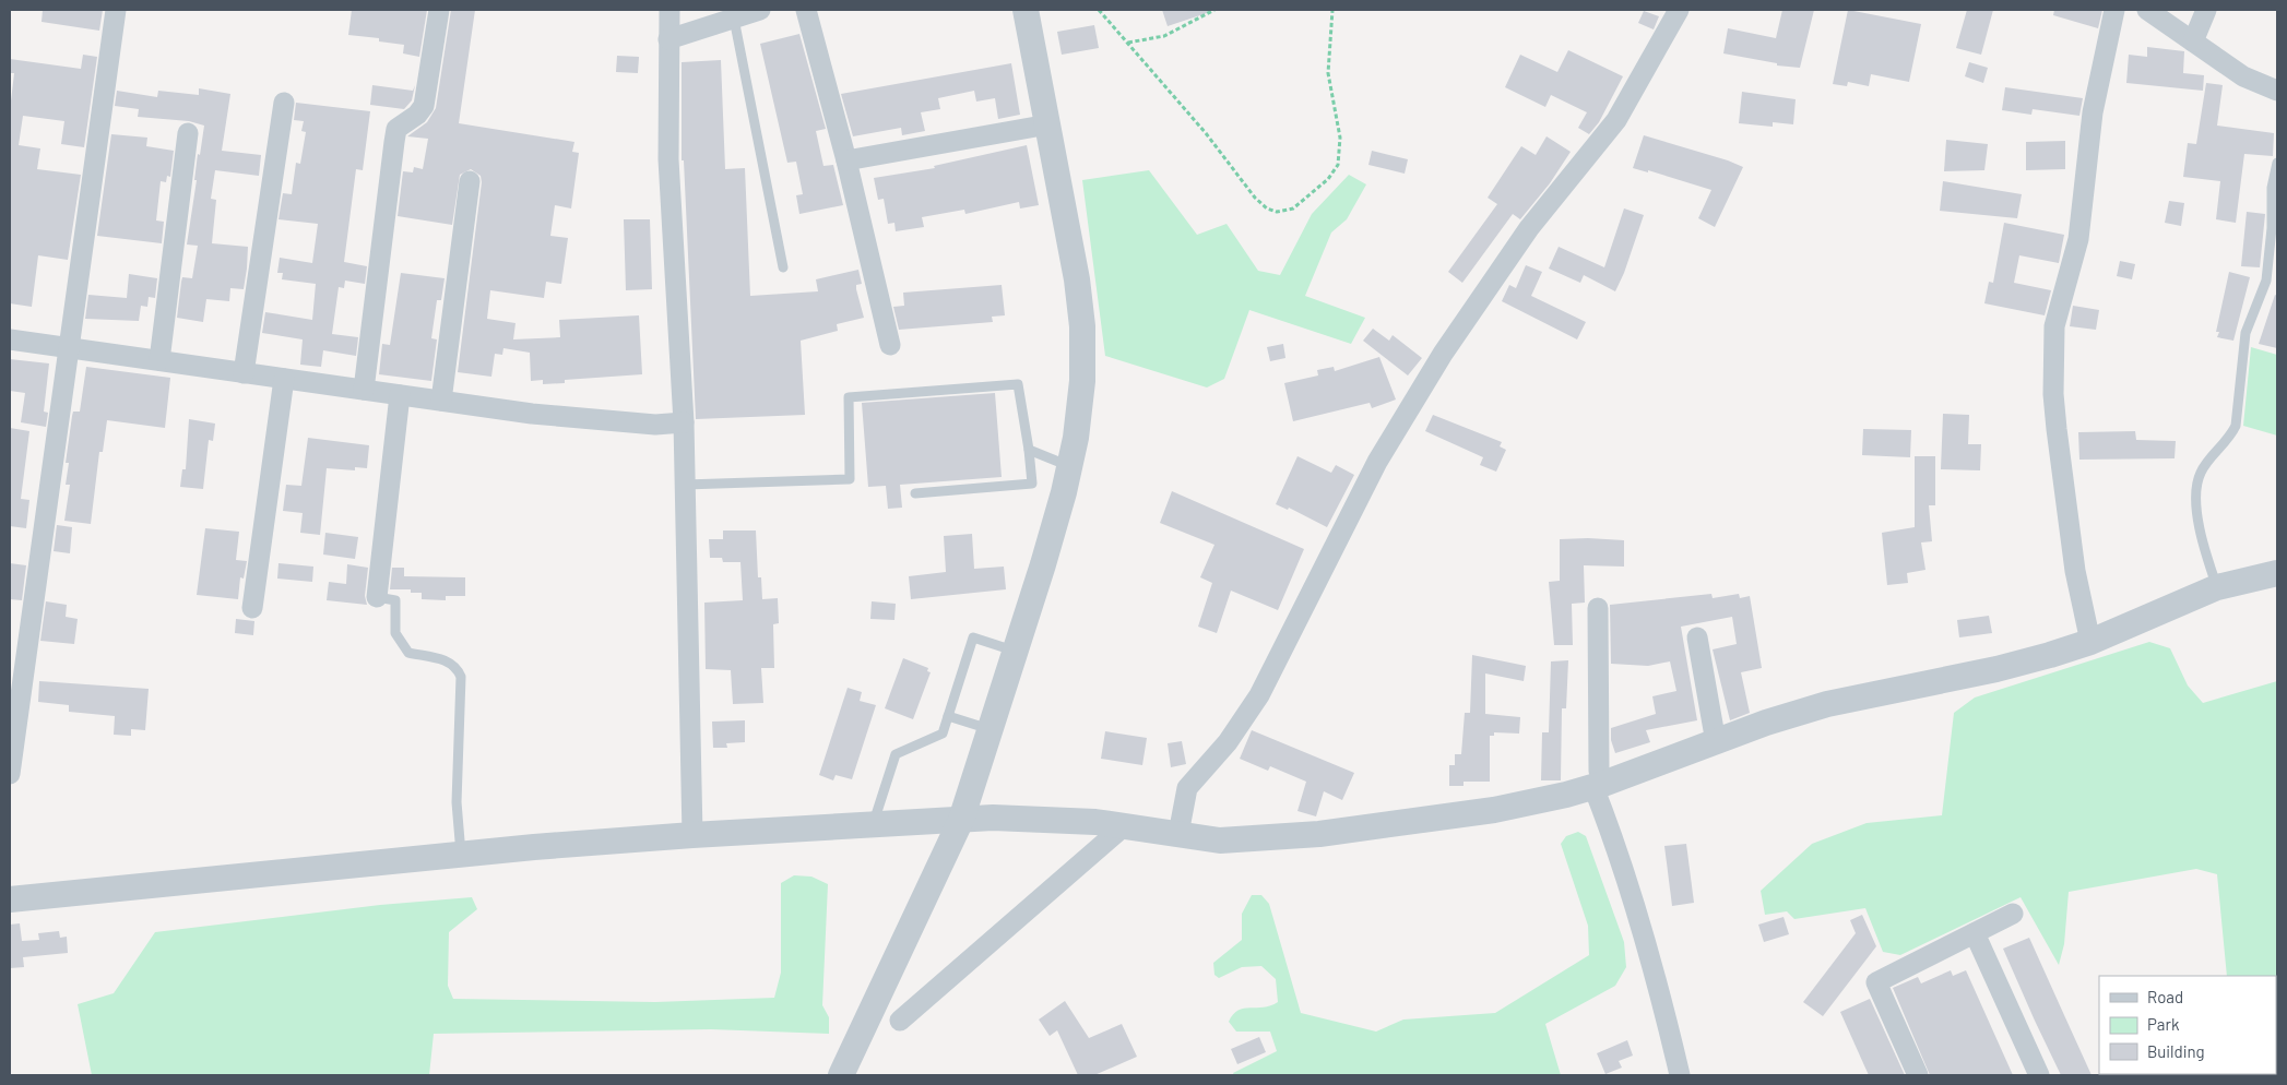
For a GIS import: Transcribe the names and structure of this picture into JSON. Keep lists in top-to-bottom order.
{
  "legend": ["Road", "Park", "Building"]
}
